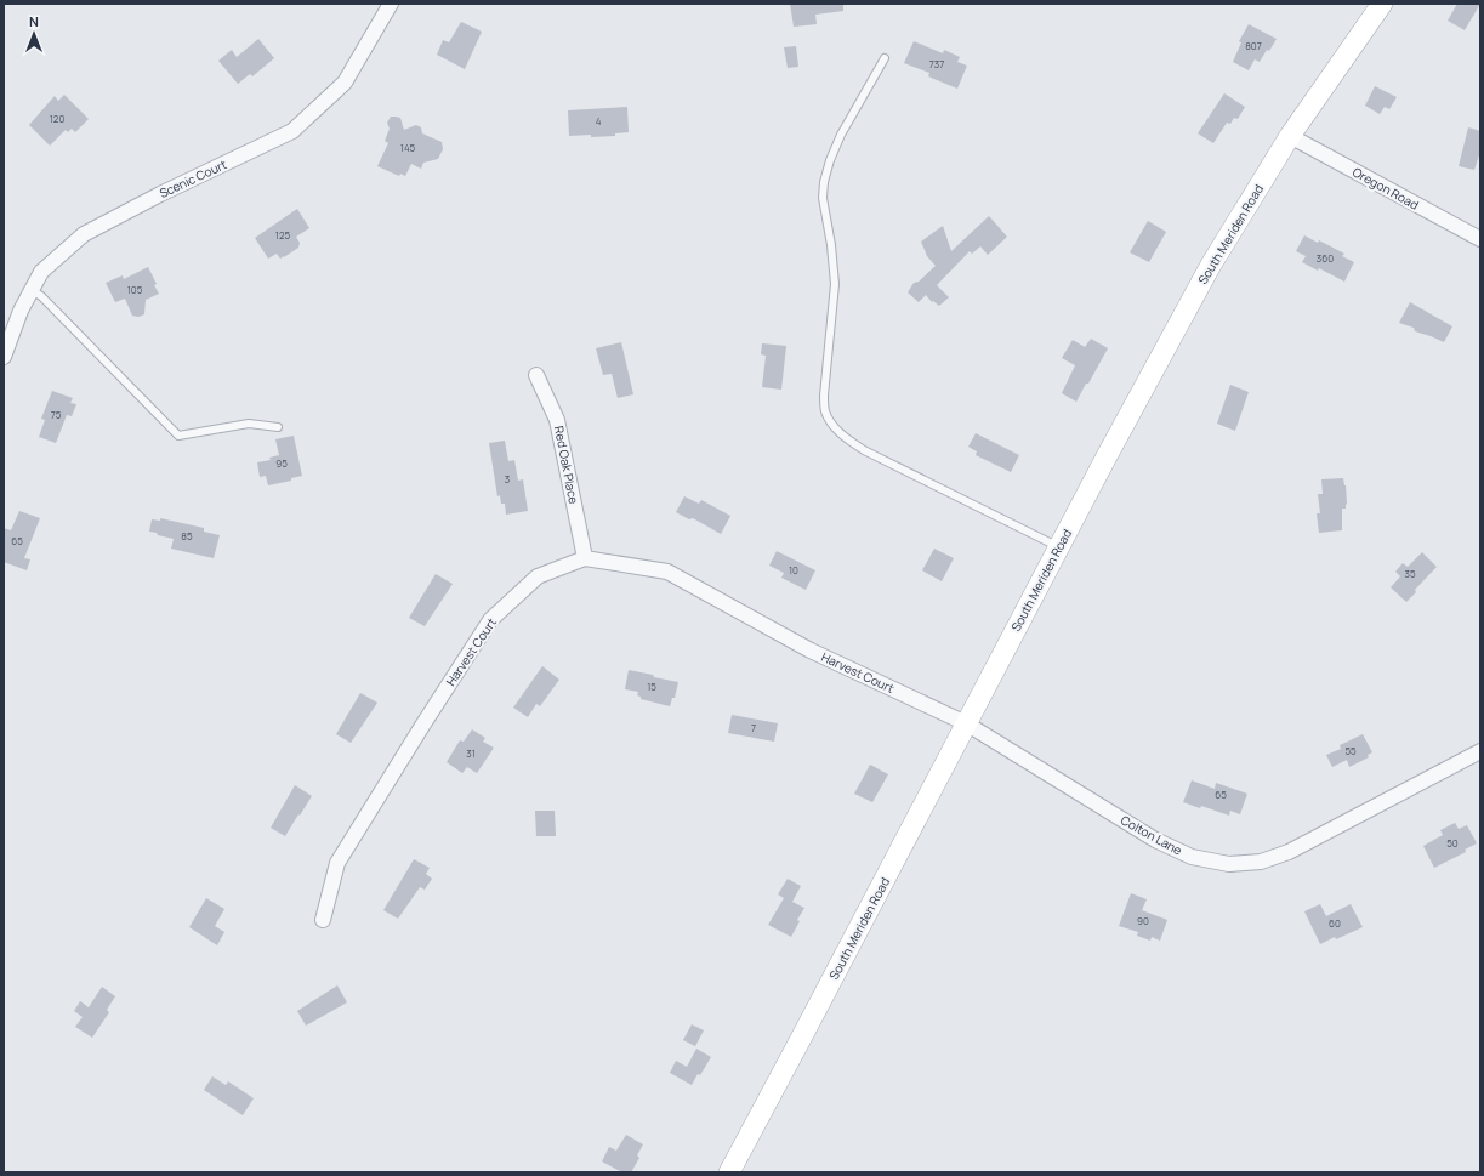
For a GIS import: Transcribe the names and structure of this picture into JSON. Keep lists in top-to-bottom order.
{
  "streets": {
    "main road": ["South Meriden Road"],
    "street": [
      "Scenic Court",
      "Oregon Road",
      "Red Oak Place",
      "Harvest Court",
      "Colton Lane"
    ]
  },
  "crossings": [
    ["Oregon Road", "South Meriden Road"],
    ["South Meriden Road", "Harvest Court"],
    ["South Meriden Road", "Colton Lane"],
    ["Red Oak Place", "Harvest Court"],
    ["Harvest Court", "Colton Lane"]
  ],
  "house_numbers": [
    "807",
    "737",
    "120",
    "4",
    "145",
    "125",
    "360",
    "105",
    "75",
    "95",
    "3",
    "85",
    "65",
    "10",
    "35",
    "15",
    "7",
    "55",
    "31",
    "65",
    "50",
    "90",
    "60"
  ],
  "north": "top"
}
